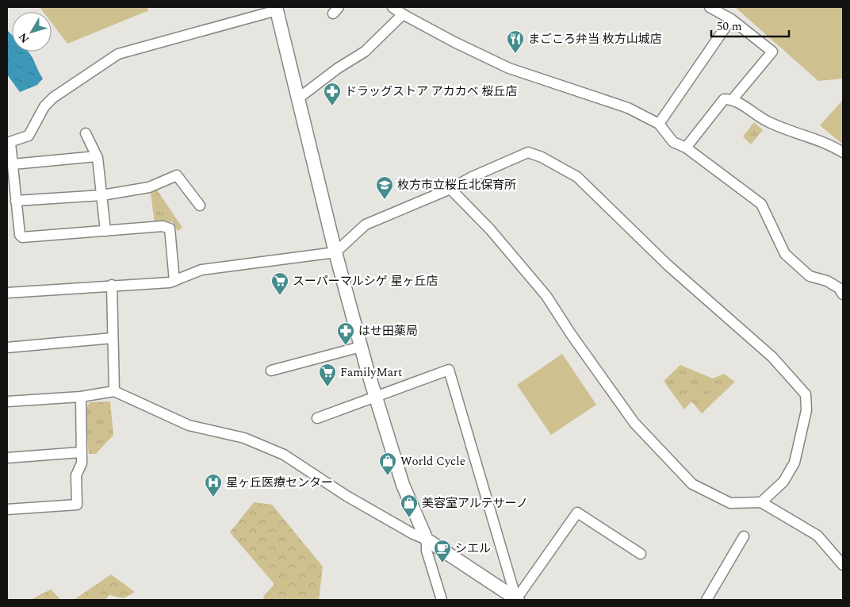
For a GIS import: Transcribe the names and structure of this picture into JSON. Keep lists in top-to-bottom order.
{
  "places": {
    "restaurant": ["まごころ弁当 枚方山城店"],
    "pharmacy": ["ドラッグストア アカカベ 桜丘店", "はせ田薬局"],
    "school or university": ["枚方市立桜丘北保育所"],
    "supermarket": ["スーパーマルシゲ 星ヶ丘店", "FamilyMart"],
    "shop": ["World Cycle", "美容室アルテサーノ"],
    "hospital": ["星ヶ丘医療センター"],
    "cafe": ["シエル"]
  },
  "scale_bar": "50 m",
  "north": "bottom left"
}
